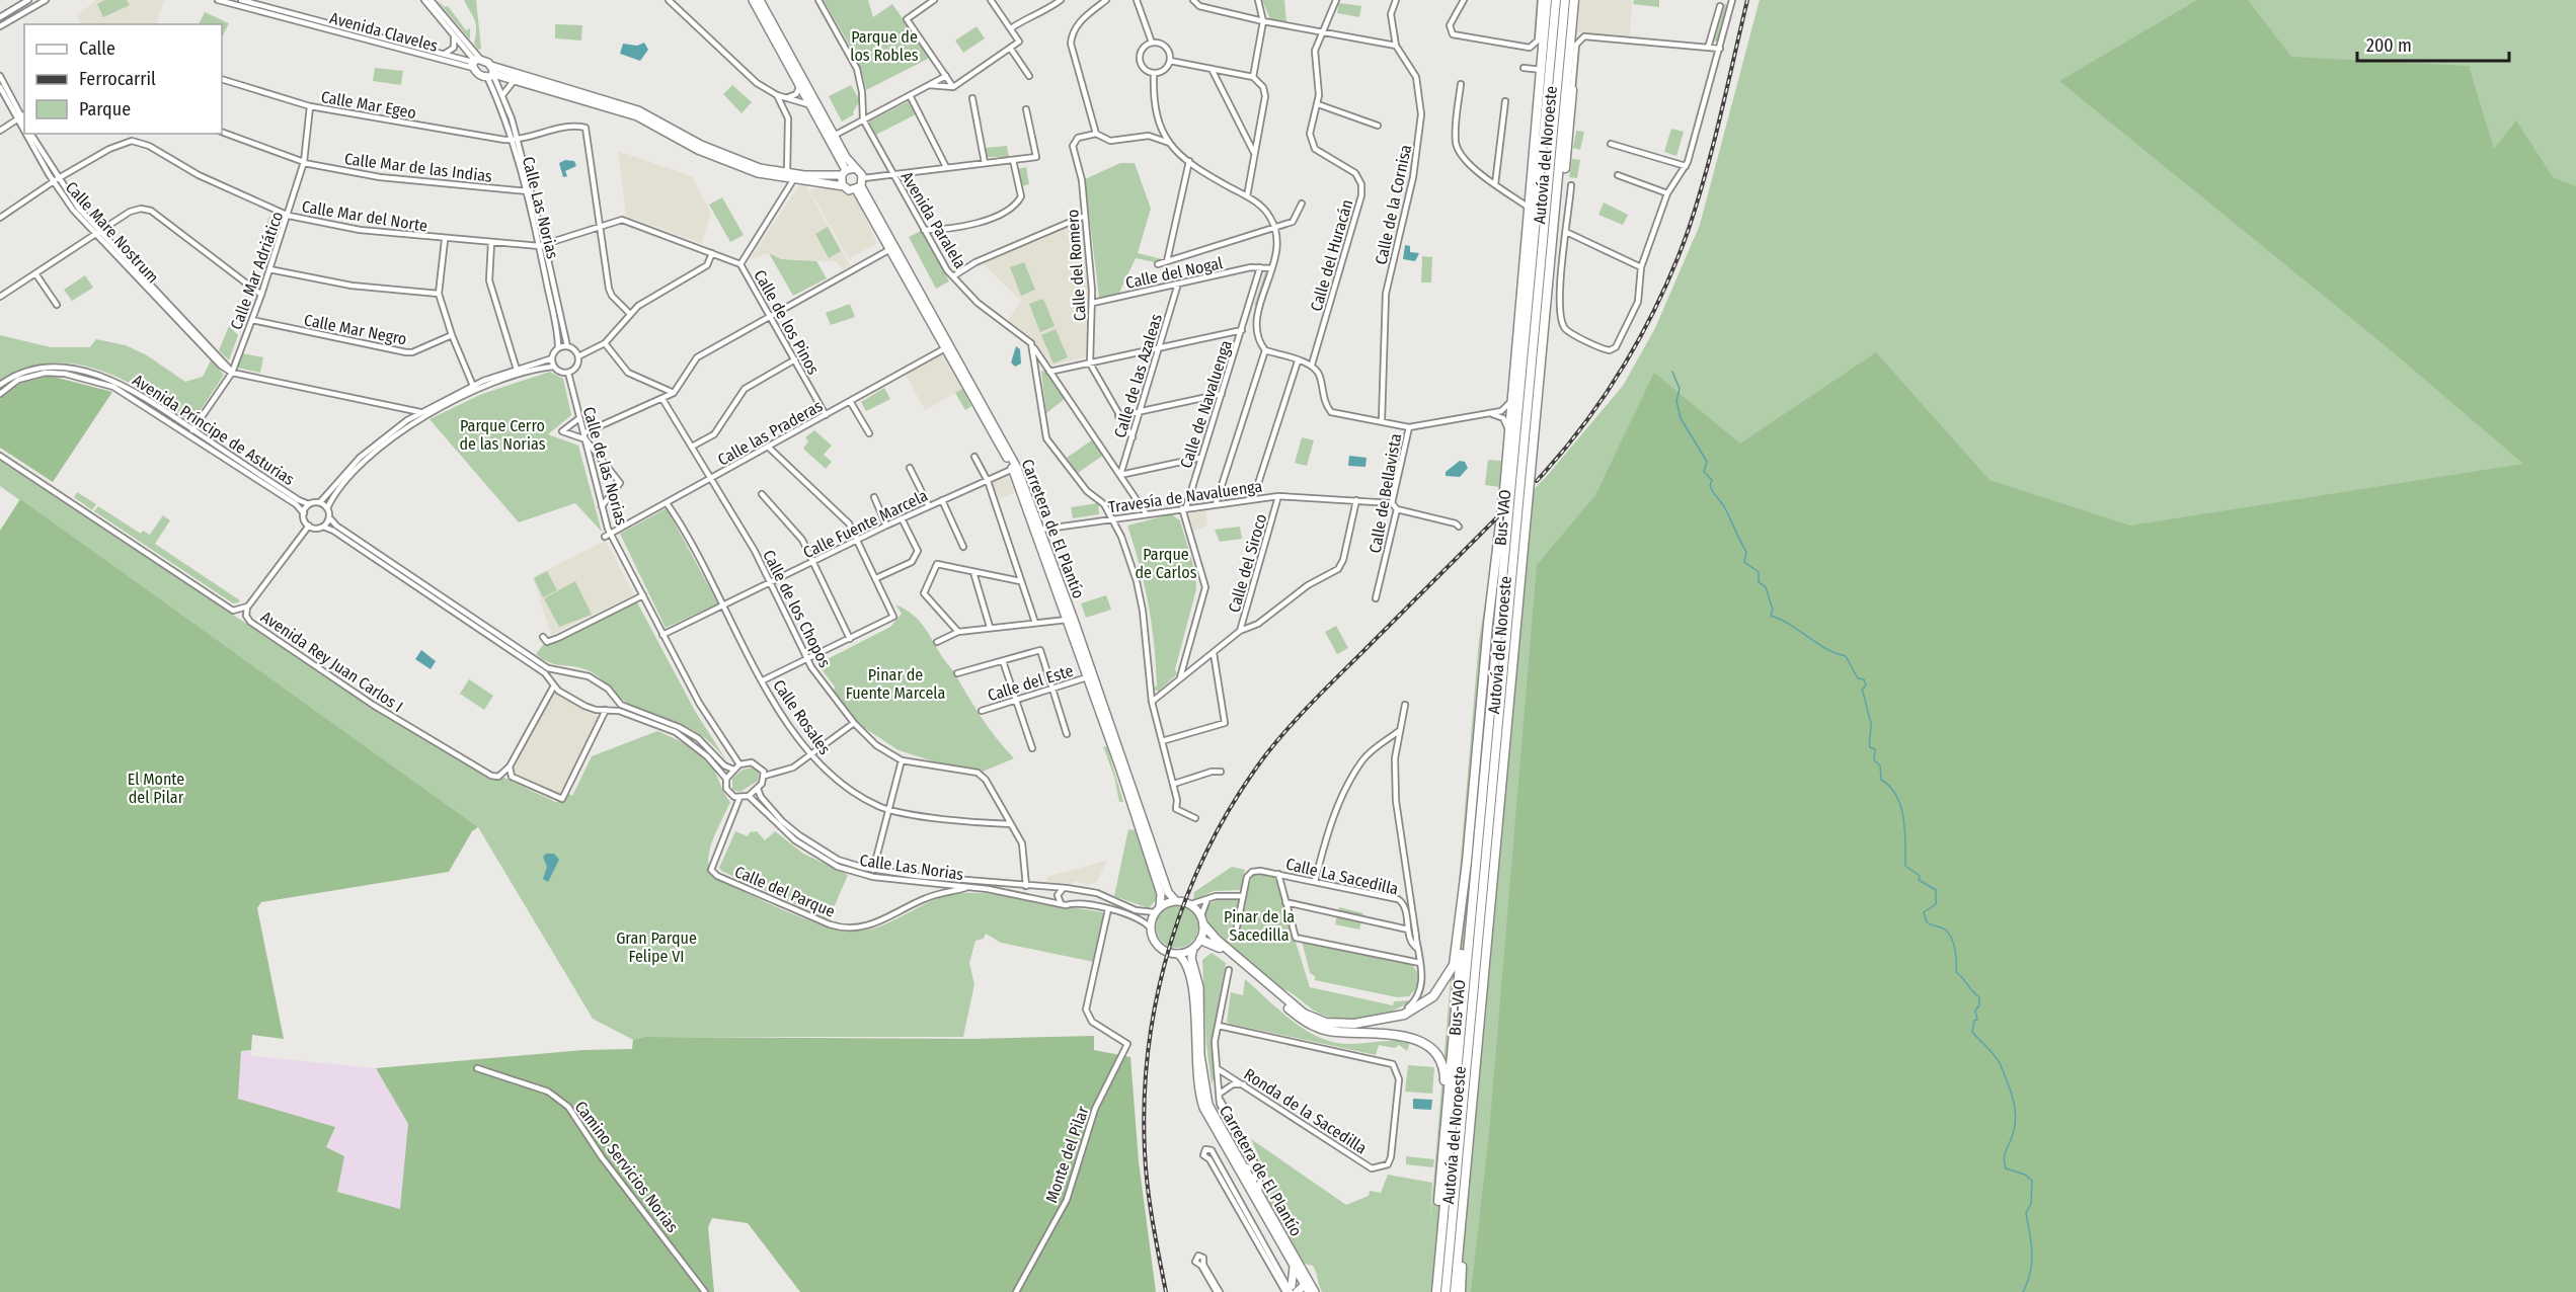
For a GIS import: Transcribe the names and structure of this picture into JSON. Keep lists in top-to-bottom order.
{
  "streets": {
    "highway": ["Autovía del Noroeste", "Bus-VAO"],
    "street": [
      "Avenida Claveles",
      "Calle Mar Egeo",
      "Calle Mar de las Indias",
      "Calle de la Cornisa",
      "Calle Las Norias",
      "Calle Mar del Norte",
      "Avenida Paralela",
      "Calle Mare Nostrum",
      "Calle del Huracán",
      "Calle del Romero",
      "Calle Mar Adriático",
      "Calle del Nogal",
      "Calle de los Pinos",
      "Calle Mar Negro",
      "Calle de las Azaleas",
      "Calle de Navaluenga",
      "Avenida Príncipe de Asturias",
      "Calle las Praderas",
      "Calle de las Norias",
      "Calle de Bellavista",
      "Travesía de Navaluenga",
      "Calle Fuente Marcela",
      "Carretera de El Plantío",
      "Calle del Siroco",
      "Calle de los Chopos",
      "Avenida Rey Juan Carlos I",
      "Calle del Este",
      "Calle Rosales",
      "Calle La Sacedilla",
      "Calle del Parque",
      "Ronda de la Sacedilla",
      "Monte del Pilar",
      "Camino Servicios Norias"
    ]
  },
  "crossings": [
    ["Calle Mar Egeo", "Calle Las Norias"],
    ["Calle Mar Egeo", "Calle Mar Adriático"],
    ["Calle Mar de las Indias", "Calle Mar Adriático"],
    ["Calle Las Norias", "Calle Mar del Norte"],
    ["Calle Las Norias", "Calle de los Pinos"],
    ["Calle Las Norias", "Calle de las Norias"],
    ["Calle Las Norias", "Carretera de El Plantío"],
    ["Calle Las Norias", "Calle de los Chopos"],
    ["Calle Las Norias", "Calle del Parque"],
    ["Calle Las Norias", "Monte del Pilar"],
    ["Calle Mar del Norte", "Calle Mare Nostrum"],
    ["Calle Mar del Norte", "Calle Mar Adriático"],
    ["Calle Mar del Norte", "Calle de los Pinos"],
    ["Calle Mare Nostrum", "Calle Mar Adriático"],
    ["Calle del Romero", "Calle del Nogal"],
    ["Calle Mar Adriático", "Calle Mar Negro"],
    ["Calle Mar Adriático", "Avenida Príncipe de Asturias"],
    ["Calle del Nogal", "Calle de las Azaleas"],
    ["Calle del Nogal", "Calle de Navaluenga"],
    ["Calle de los Pinos", "Calle las Praderas"],
    ["Calle de Navaluenga", "Travesía de Navaluenga"],
    ["Calle las Praderas", "Calle de las Norias"],
    ["Calle las Praderas", "Carretera de El Plantío"],
    ["Calle las Praderas", "Calle de los Chopos"],
    ["Calle las Praderas", "Calle Rosales"],
    ["Calle de las Norias", "Calle Fuente Marcela"],
    ["Calle de las Norias", "Calle del Parque"],
    ["Calle de Bellavista", "Travesía de Navaluenga"],
    ["Travesía de Navaluenga", "Carretera de El Plantío"],
    ["Travesía de Navaluenga", "Calle del Siroco"],
    ["Calle Fuente Marcela", "Carretera de El Plantío"],
    ["Calle Fuente Marcela", "Calle de los Chopos"],
    ["Calle Fuente Marcela", "Calle Rosales"],
    ["Carretera de El Plantío", "Calle del Este"],
    ["Calle de los Chopos", "Calle Rosales"]
  ],
  "parks": [
    "Parque de los Robles",
    "Parque Cerro de las Norias",
    "Parque de Carlos",
    "Pinar de Fuente Marcela",
    "El Monte del Pilar",
    "Pinar de la Sacedilla",
    "Gran Parque Felipe VI"
  ],
  "legend": ["Calle", "Ferrocarril", "Parque"],
  "scale_bar": "200 m"
}
